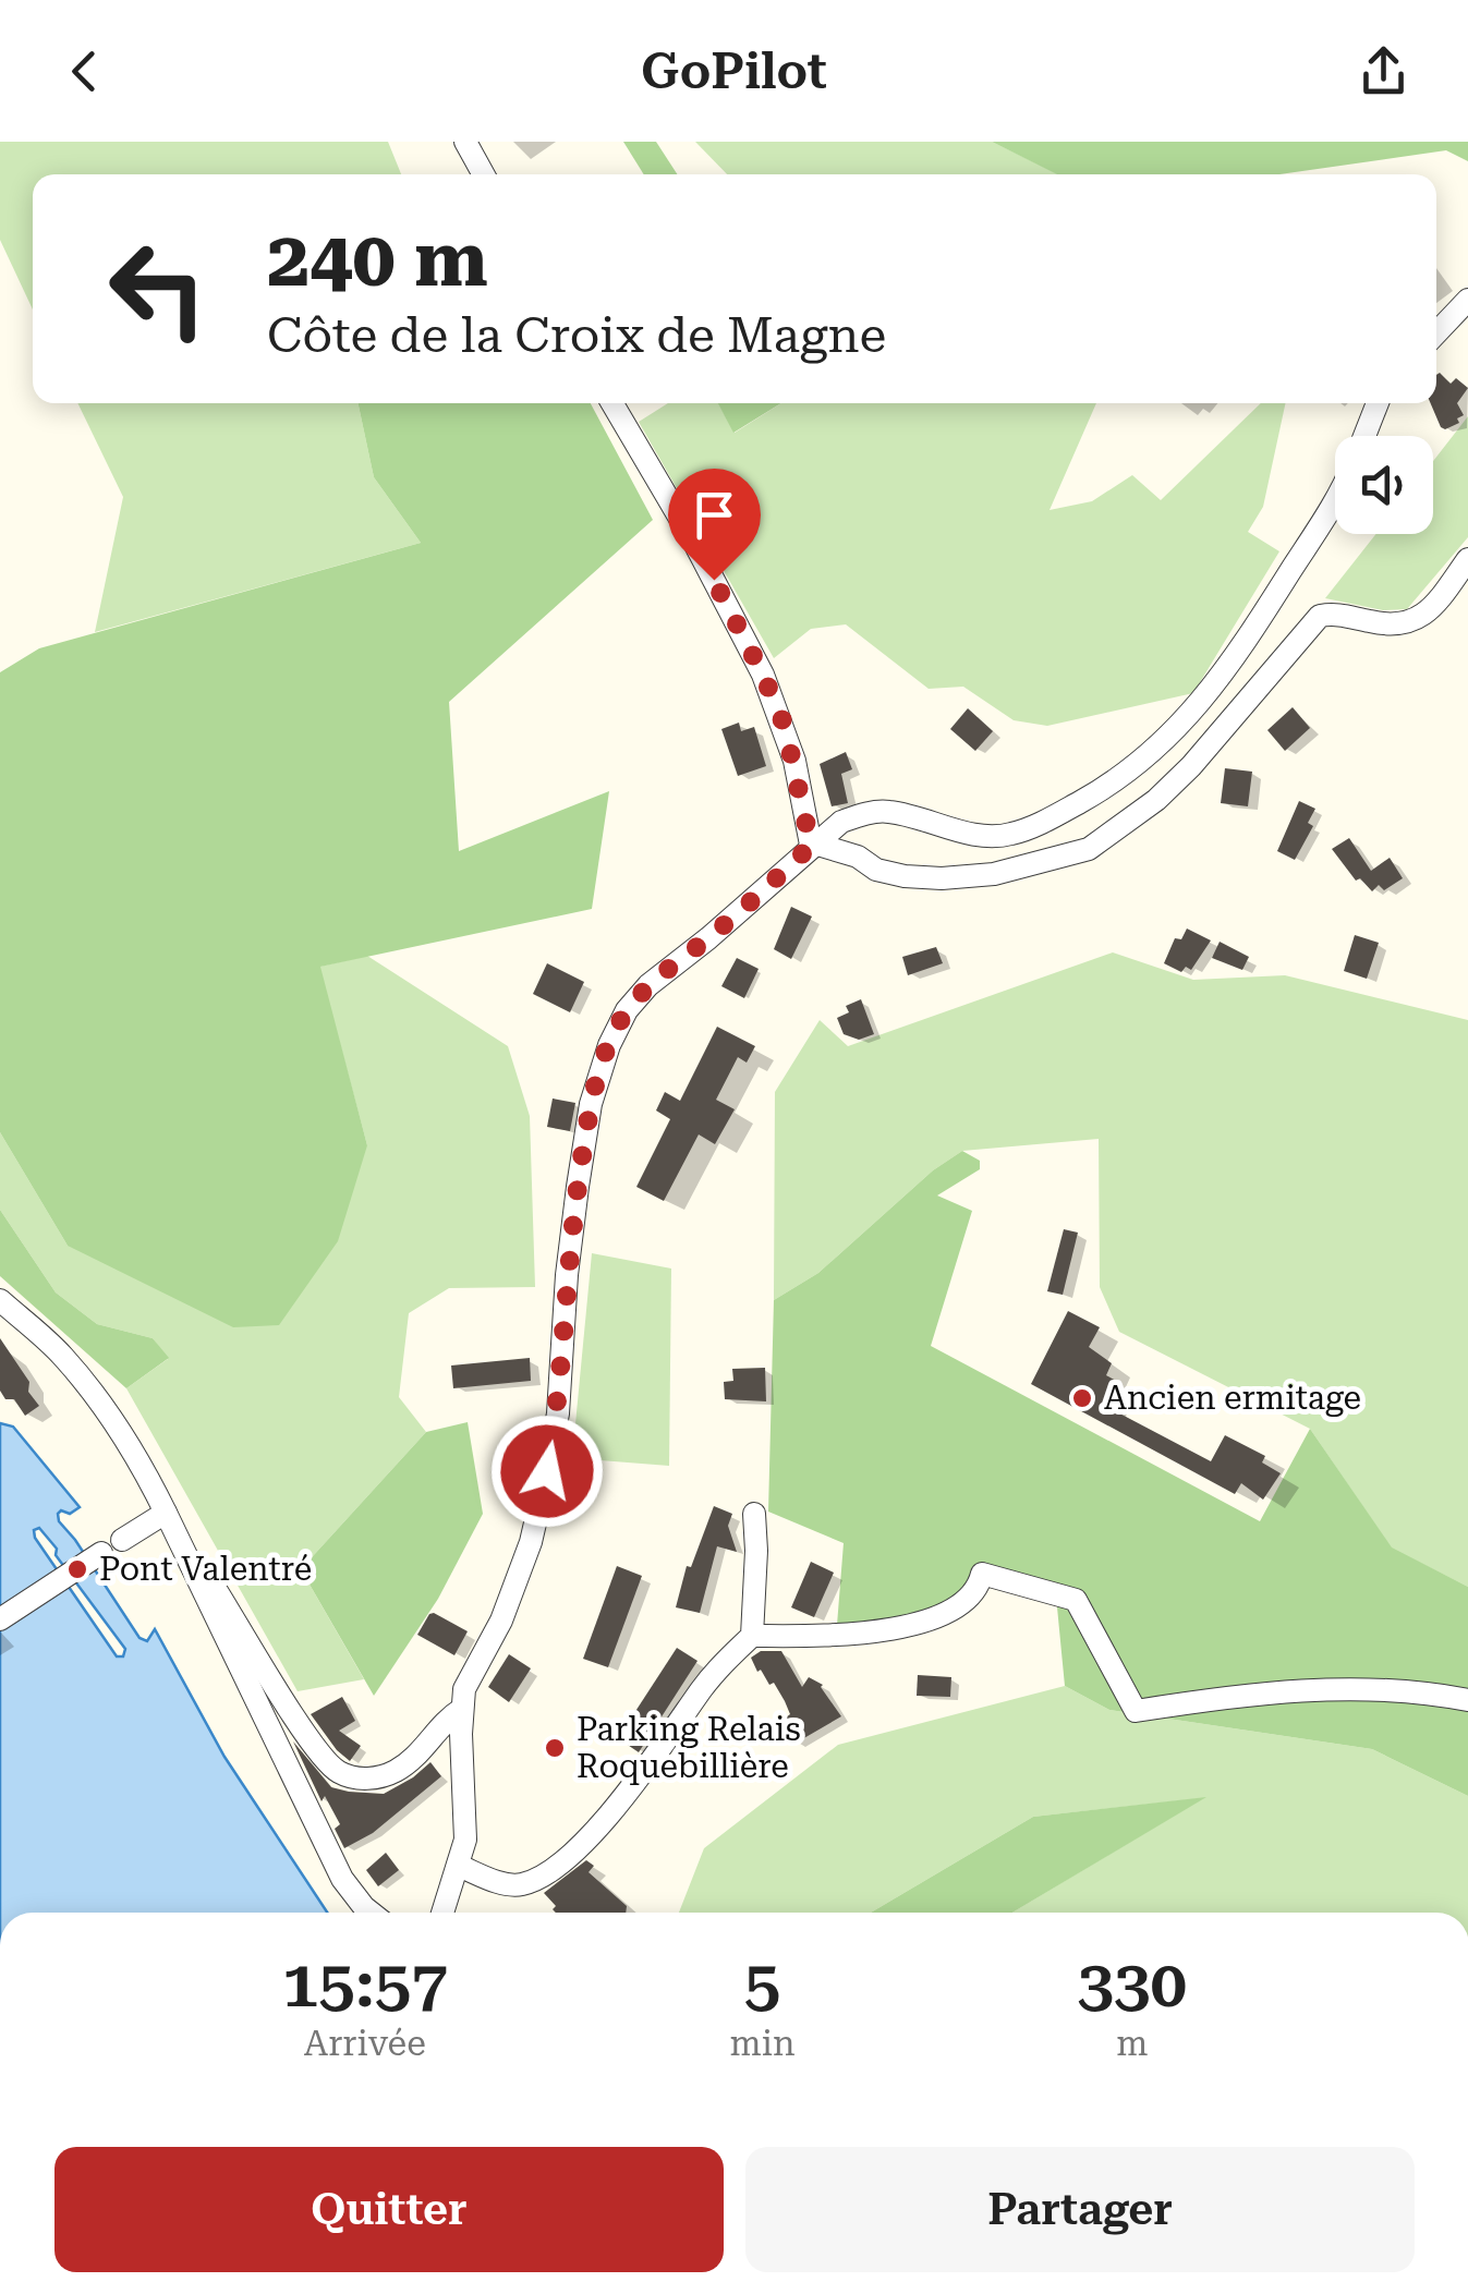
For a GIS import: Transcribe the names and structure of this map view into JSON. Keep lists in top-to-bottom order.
{
  "places": ["Ancien ermitage", "Pont Valentré", "Parking Relais Roquebillière"],
  "page": {
    "header": "GoPilot",
    "turn": ["240 m", "Côte de la Croix de Magne"],
    "eta": [
      "15:57",
      "Arrivée",
      "5",
      "min",
      "330",
      "m"
    ],
    "buttons": ["Quitter", "Partager"]
  }
}
